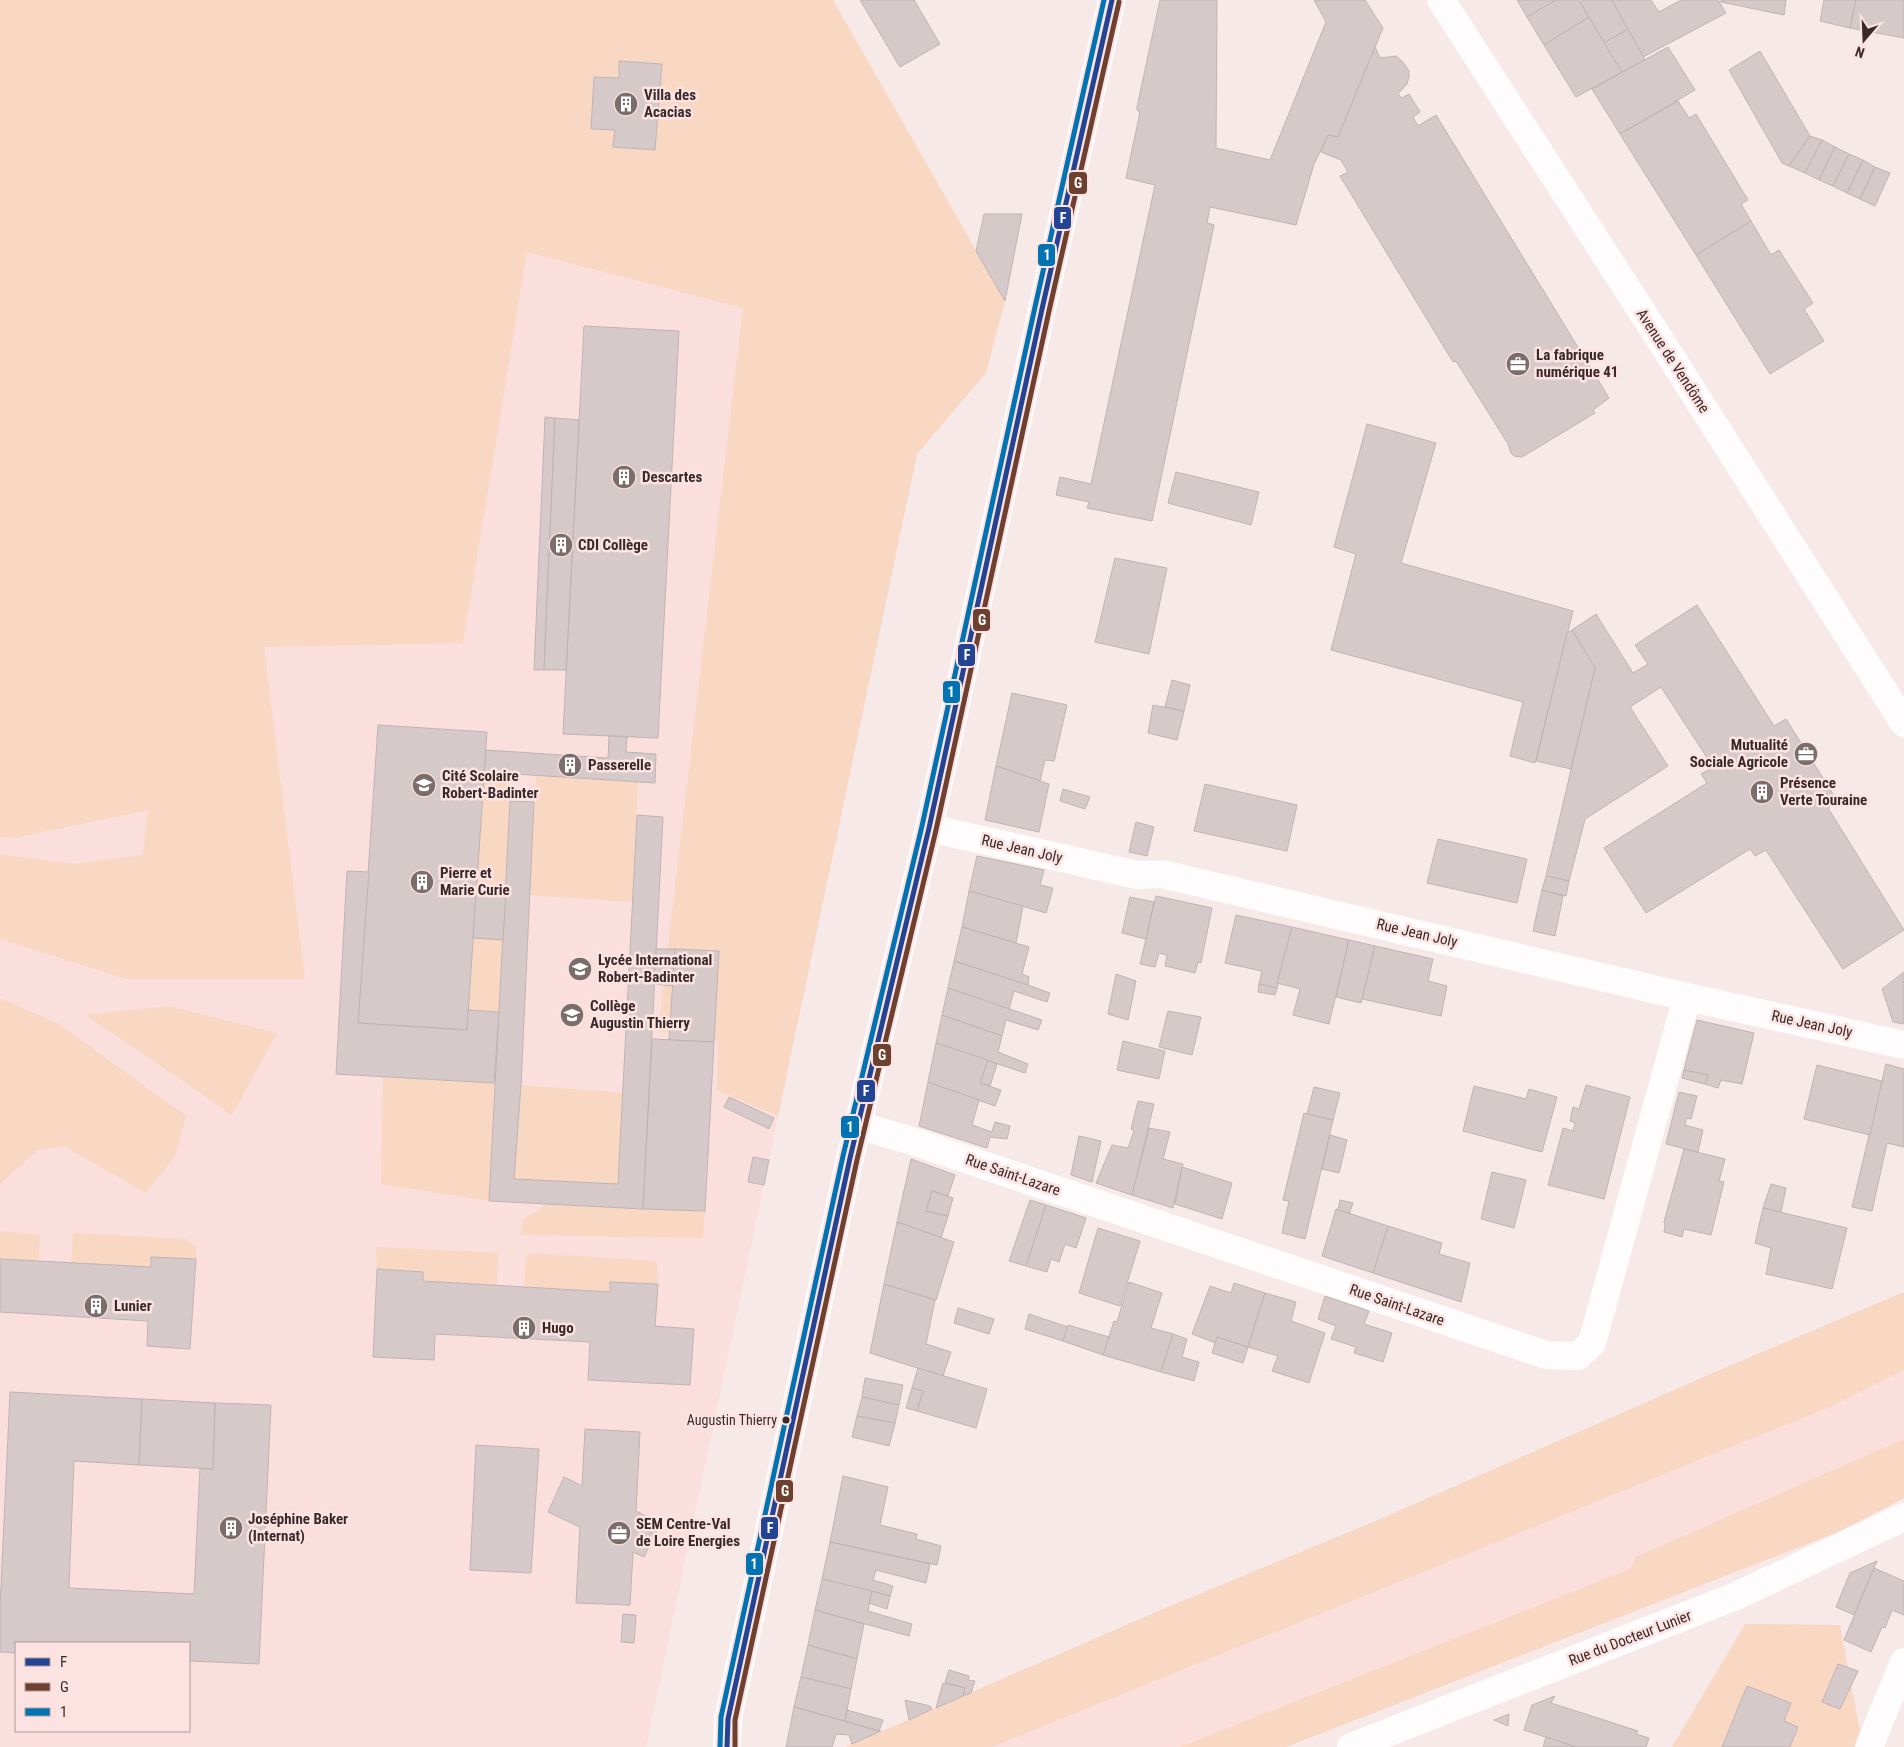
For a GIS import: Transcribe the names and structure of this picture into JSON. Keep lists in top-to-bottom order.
{
  "streets": {
    "street": [
      "Avenue de Vendôme",
      "Rue Jean Joly",
      "Rue Saint-Lazare",
      "Rue du Docteur Lunier"
    ]
  },
  "crossings": [
    ["Rue Jean Joly", "Rue Saint-Lazare"]
  ],
  "places": {
    "building": [
      "Villa des Acacias",
      "Descartes",
      "CDI Collège",
      "Passerelle",
      "Présence Verte Touraine",
      "Pierre et Marie Curie",
      "Lunier",
      "Hugo",
      "Joséphine Baker (Internat)"
    ],
    "office": ["La fabrique numérique 41", "Mutualité Sociale Agricole", "SEM Centre-Val de Loire Energies"],
    "school or university": ["Cité Scolaire Robert-Badinter", "Lycée International Robert-Badinter", "Collège Augustin Thierry"],
    "other": ["Augustin Thierry"]
  },
  "lines": ["transit line F", "transit line 1", "transit line G"],
  "legend": ["F", "G", "1"],
  "north": "bottom"
}
